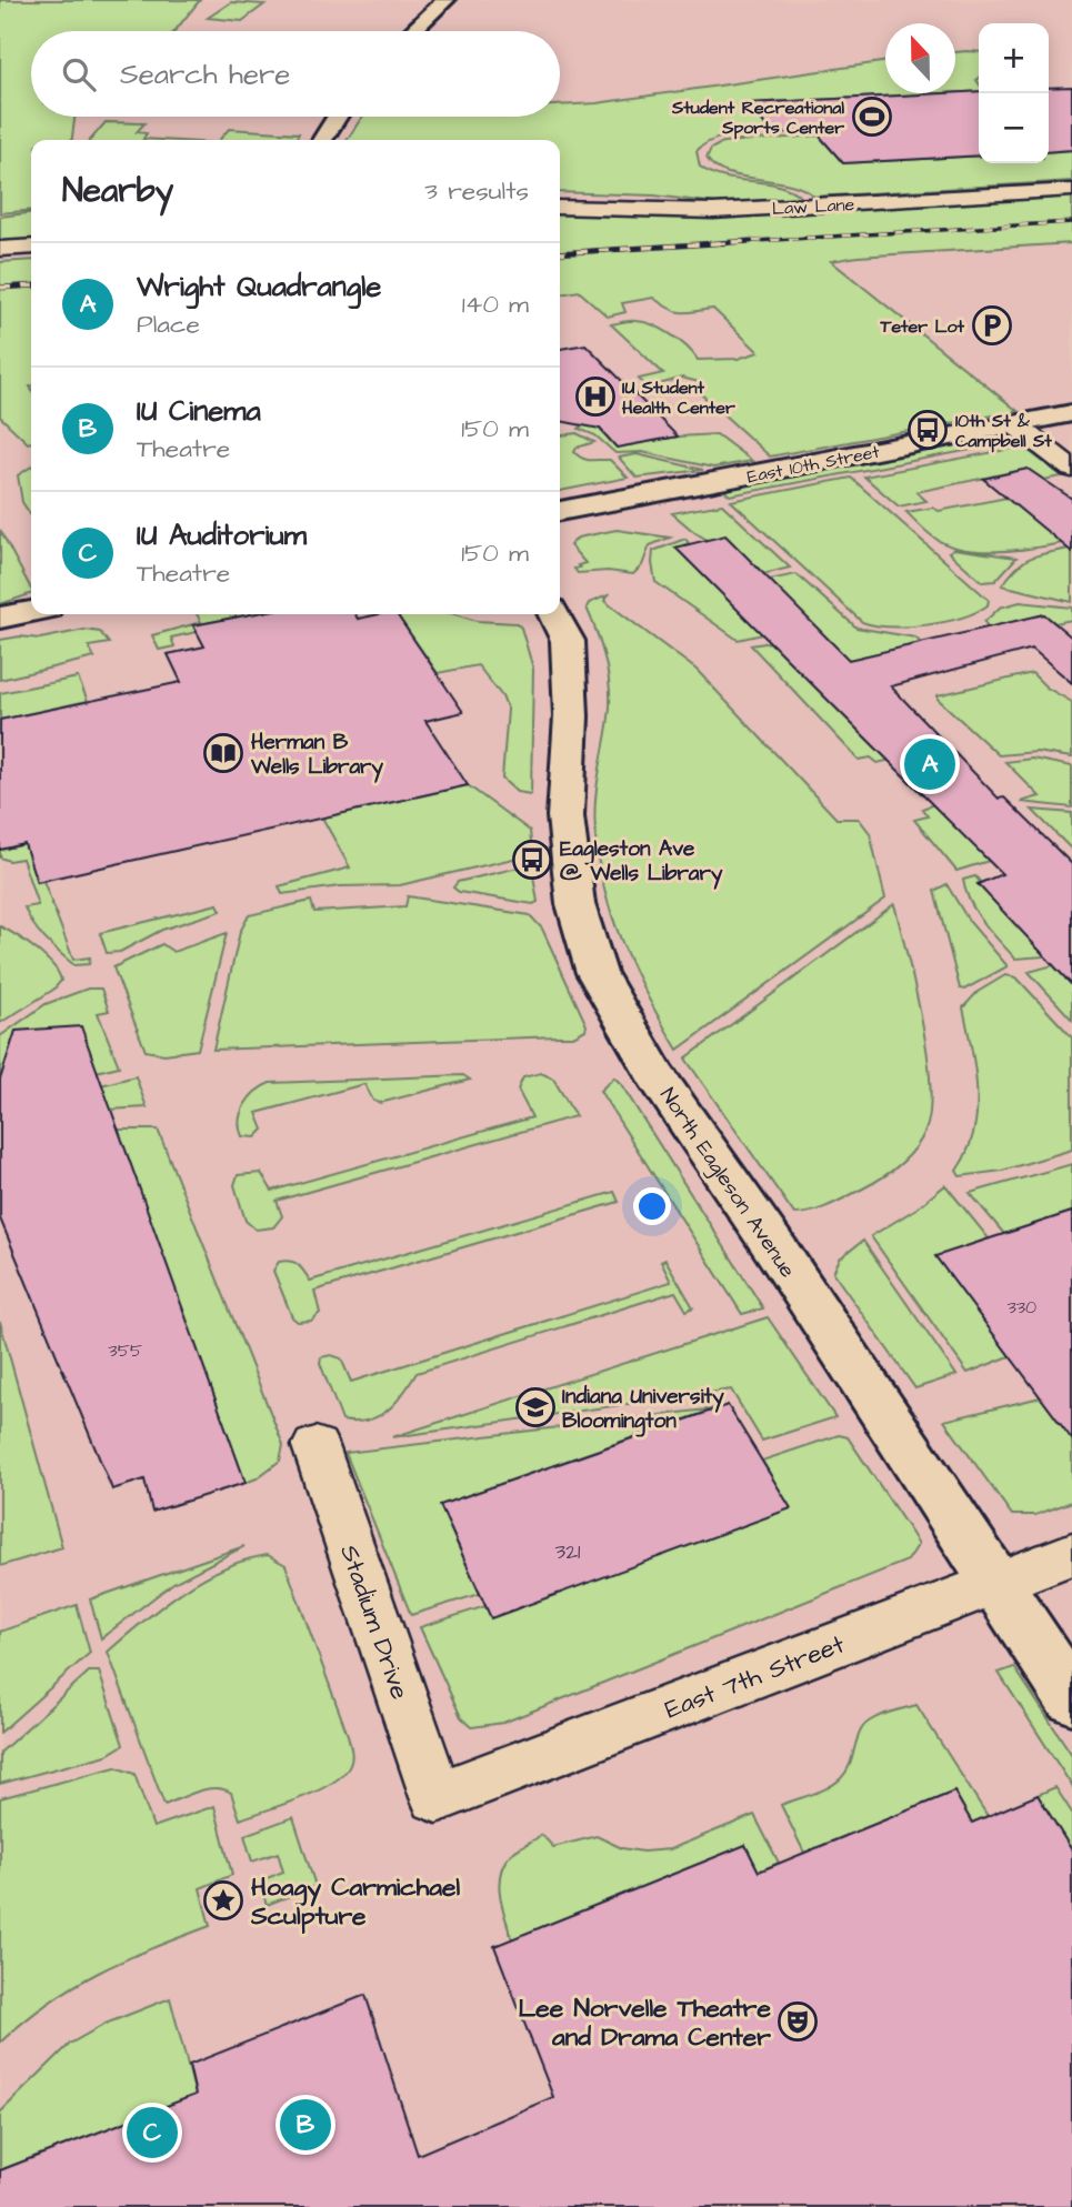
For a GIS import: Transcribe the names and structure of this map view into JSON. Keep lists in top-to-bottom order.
{
  "streets": {
    "street": [
      "Law Lane",
      "East 10th Street",
      "North Eagleson Avenue",
      "Stadium Drive",
      "East 7th Street"
    ]
  },
  "crossings": [
    ["North Eagleson Avenue", "East 7th Street"],
    ["Stadium Drive", "East 7th Street"]
  ],
  "places": {
    "sports": ["Student Recreational Sports Center"],
    "parking": ["Teter Lot"],
    "hospital": ["IU Student Health Center"],
    "bus stop": ["10th St & Campbell St", "Eagleston Ave @ Wells Library"],
    "library": ["Herman B Wells Library"],
    "school or university": ["Indiana University Bloomington"],
    "place": ["Hoagy Carmichael Sculpture"],
    "theatre": ["Lee Norvelle Theatre and Drama Center"]
  },
  "house_numbers": ["330", "355", "321"],
  "north": "top",
  "page": {
    "map_buttons": ["+", "−"],
    "search": "Search here",
    "heading": ["Nearby", "3 results"],
    "list": [
      {
        "mark": "A",
        "name": "Wright Quadrangle",
        "note": "Place",
        "value": "140 m"
      },
      {
        "mark": "B",
        "name": "IU Cinema",
        "note": "Theatre",
        "value": "150 m"
      },
      {
        "mark": "C",
        "name": "IU Auditorium",
        "note": "Theatre",
        "value": "150 m"
      }
    ],
    "pins": ["A", "B", "C"]
  }
}
